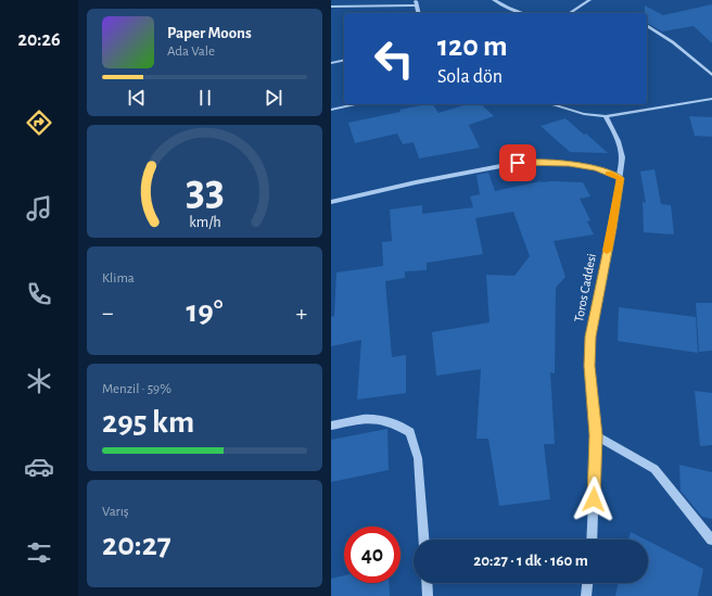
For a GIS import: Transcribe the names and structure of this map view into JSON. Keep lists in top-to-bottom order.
{
  "streets": {
    "street": ["Toros Caddesi"]
  },
  "page": {
    "tabs": "20:26",
    "turn": ["120 m", "Sola dön"],
    "song": ["Paper Moons", "Ada Vale"],
    "tile": [
      "Klima",
      ["Menzil · 59%", "295 km"],
      ["Varış", "20:27"]
    ],
    "heat": ["−", "19°", "+"],
    "limit": "40",
    "trip": "20:27 · 1 dk · 160 m",
    "gauge": ["33", "km/h"]
  }
}
